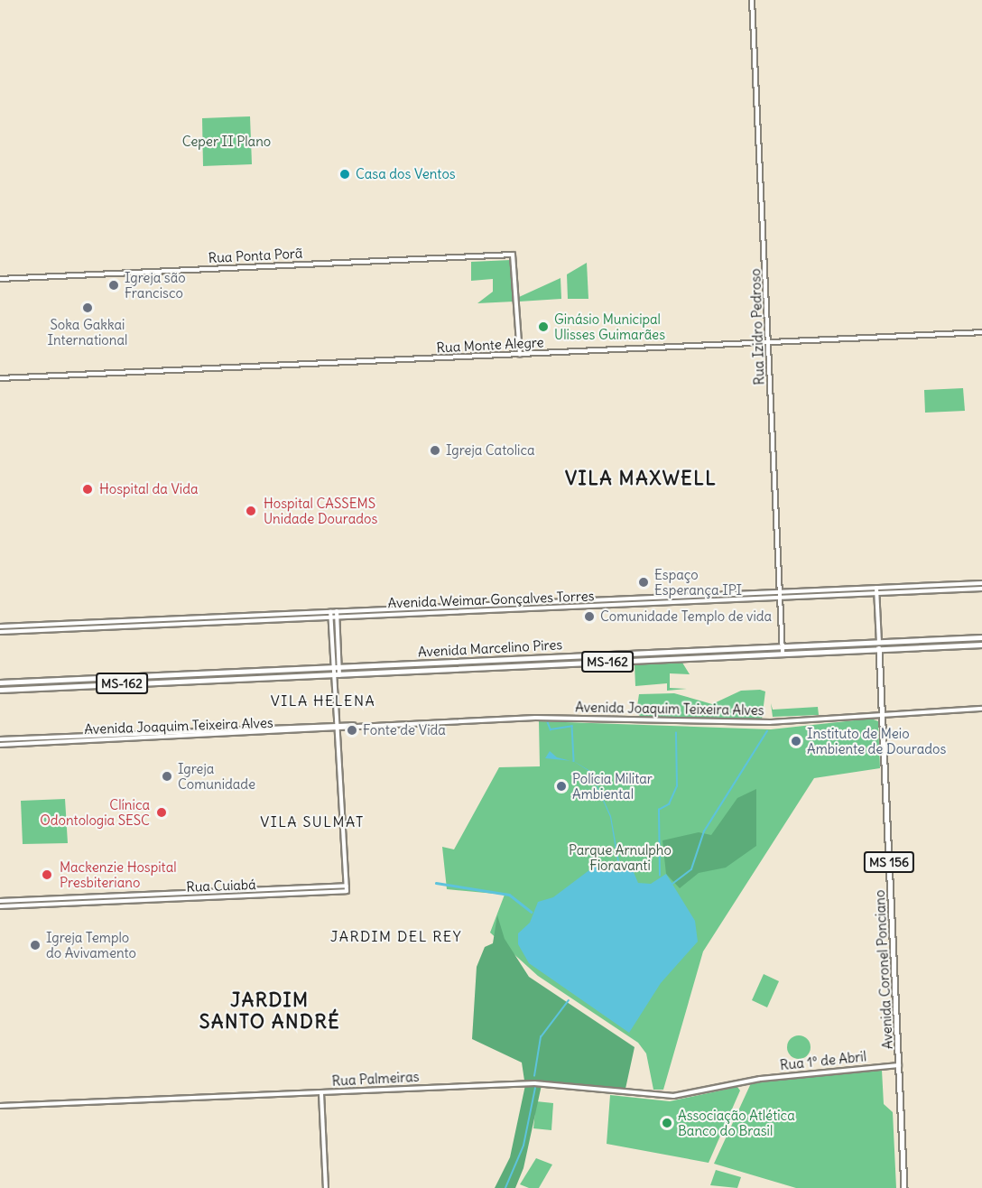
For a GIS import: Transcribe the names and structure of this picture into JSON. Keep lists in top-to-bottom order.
{
  "streets": {
    "main road": [
      "Avenida Marcelino Pires",
      "MS-162",
      "MS 156",
      "Avenida Coronel Ponciano"
    ],
    "street": [
      "Rua Ponta Porã",
      "Rua Izidro Pedroso",
      "Rua Monte Alegre",
      "Avenida Weimar Gonçalves Torres",
      "Avenida Joaquim Teixeira Alves",
      "Rua Cuiabá",
      "Rua 1º de Abril",
      "Rua Palmeiras"
    ]
  },
  "crossings": [
    ["Rua Ponta Porã", "Rua Monte Alegre"],
    ["Rua Izidro Pedroso", "Rua Monte Alegre"],
    ["Rua Izidro Pedroso", "Avenida Weimar Gonçalves Torres"],
    ["Rua Izidro Pedroso", "Avenida Marcelino Pires"],
    ["Avenida Weimar Gonçalves Torres", "Avenida Coronel Ponciano"],
    ["Avenida Marcelino Pires", "Avenida Coronel Ponciano"],
    ["Avenida Joaquim Teixeira Alves", "Avenida Coronel Ponciano"],
    ["Avenida Coronel Ponciano", "Rua 1º de Abril"],
    ["Rua 1º de Abril", "Rua Palmeiras"]
  ],
  "districts": [
    "VILA MAXWELL",
    "VILA HELENA",
    "VILA SULMAT",
    "JARDIM DEL REY",
    "JARDIM SANTO ANDRÉ"
  ],
  "parks": ["Ceper II Plano", "Parque Arnulpho Fioravanti"],
  "places": [
    "Casa dos Ventos",
    "Igreja são Francisco",
    "Soka Gakkai International",
    "Ginásio Municipal Ulisses Guimarães",
    "Igreja Catolica",
    "Hospital da Vida",
    "Hospital CASSEMS Unidade Dourados",
    "Espaço Esperança IPI",
    "Comunidade Templo de vida",
    "Fonte de Vida",
    "Instituto de Meio Ambiente de Dourados",
    "Igreja Comunidade",
    "Polícia Militar Ambiental",
    "Clínica Odontologia SESC",
    "Mackenzie Hospital Presbiteriano",
    "Igreja Templo do Avivamento",
    "Associação Atlética Banco do Brasil"
  ]
}
